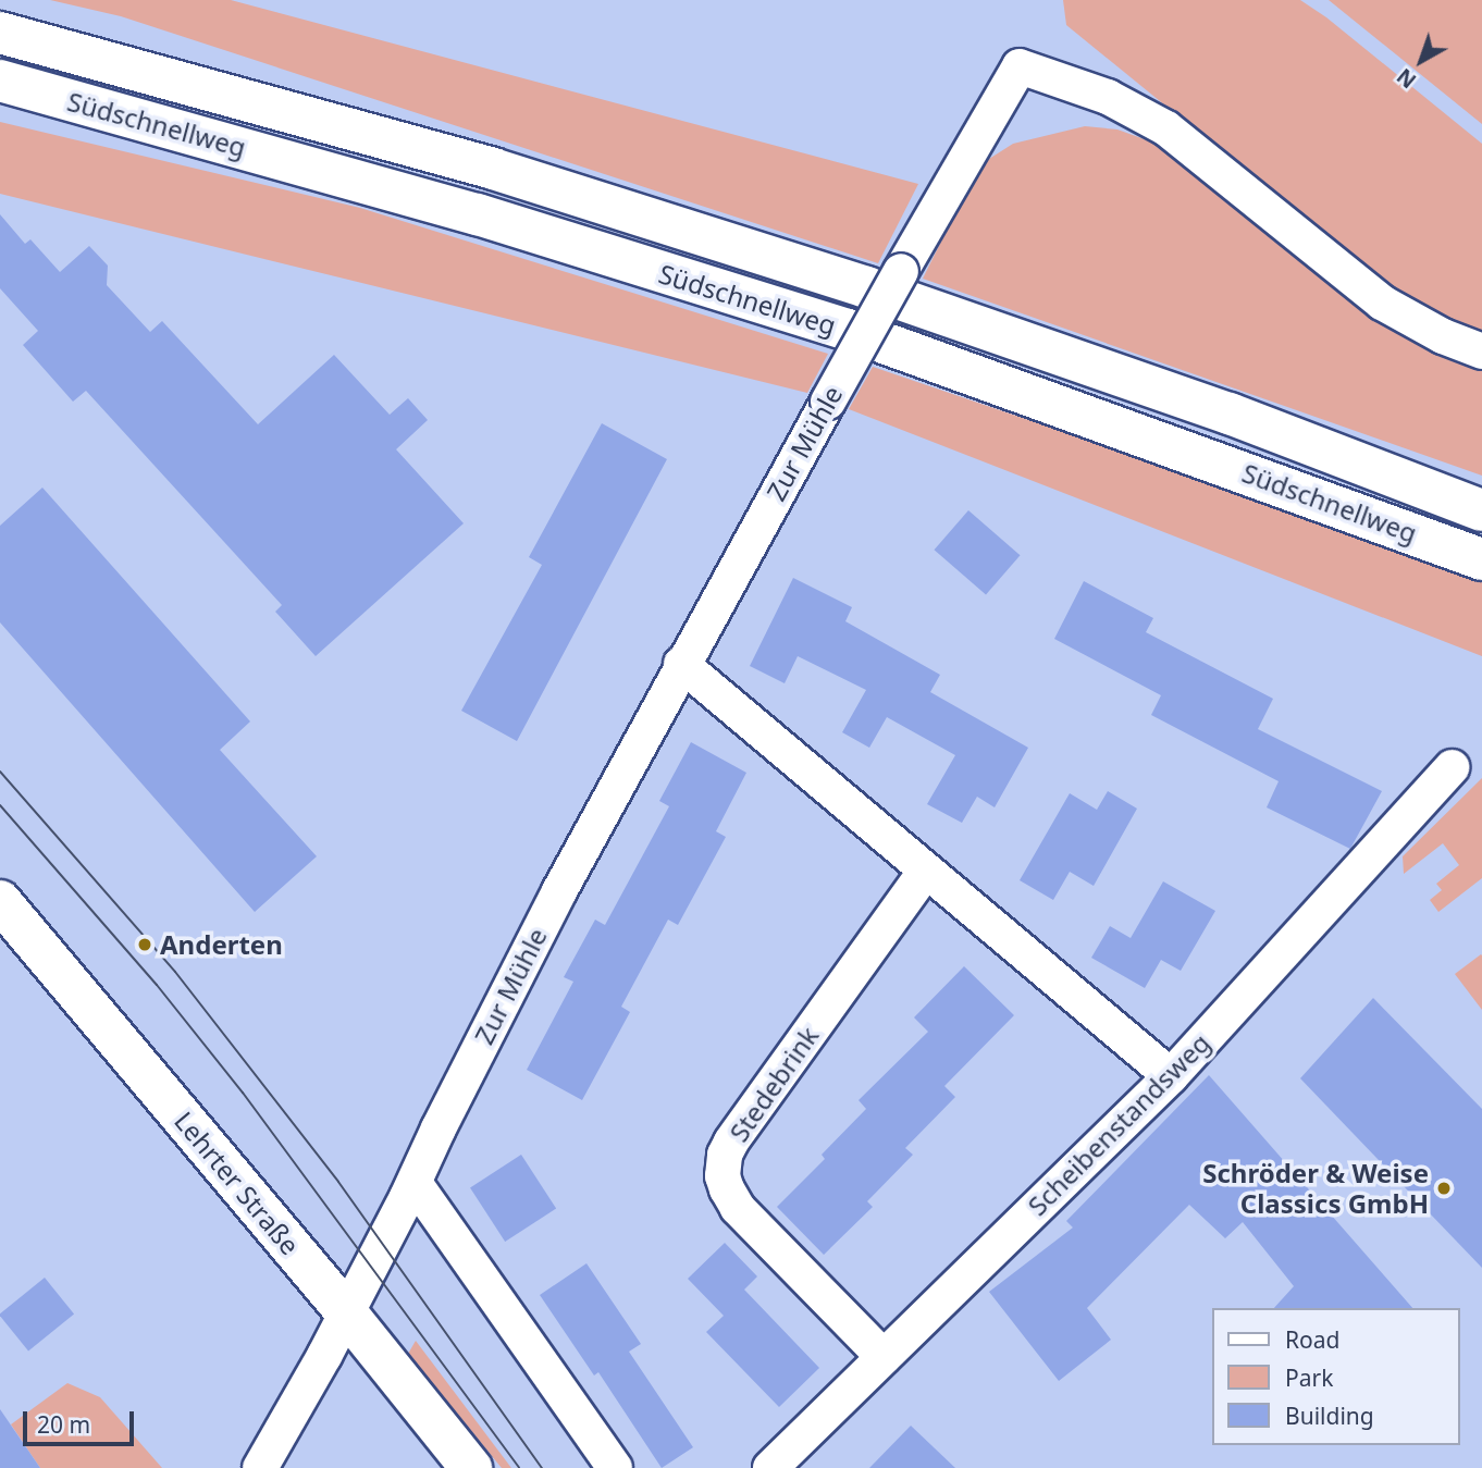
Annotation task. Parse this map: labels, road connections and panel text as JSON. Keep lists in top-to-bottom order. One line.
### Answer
{"streets":{"main road":["Südschnellweg","Lehrter Straße"],"street":["Zur Mühle","Stedebrink","Scheibenstandsweg"]},"crossings":[["Zur Mühle","Lehrter Straße"],["Stedebrink","Scheibenstandsweg"]],"places":["Anderten","Schröder & Weise Classics GmbH"],"legend":["Road","Park","Building"],"scale_bar":"20 m","north":"bottom left"}
